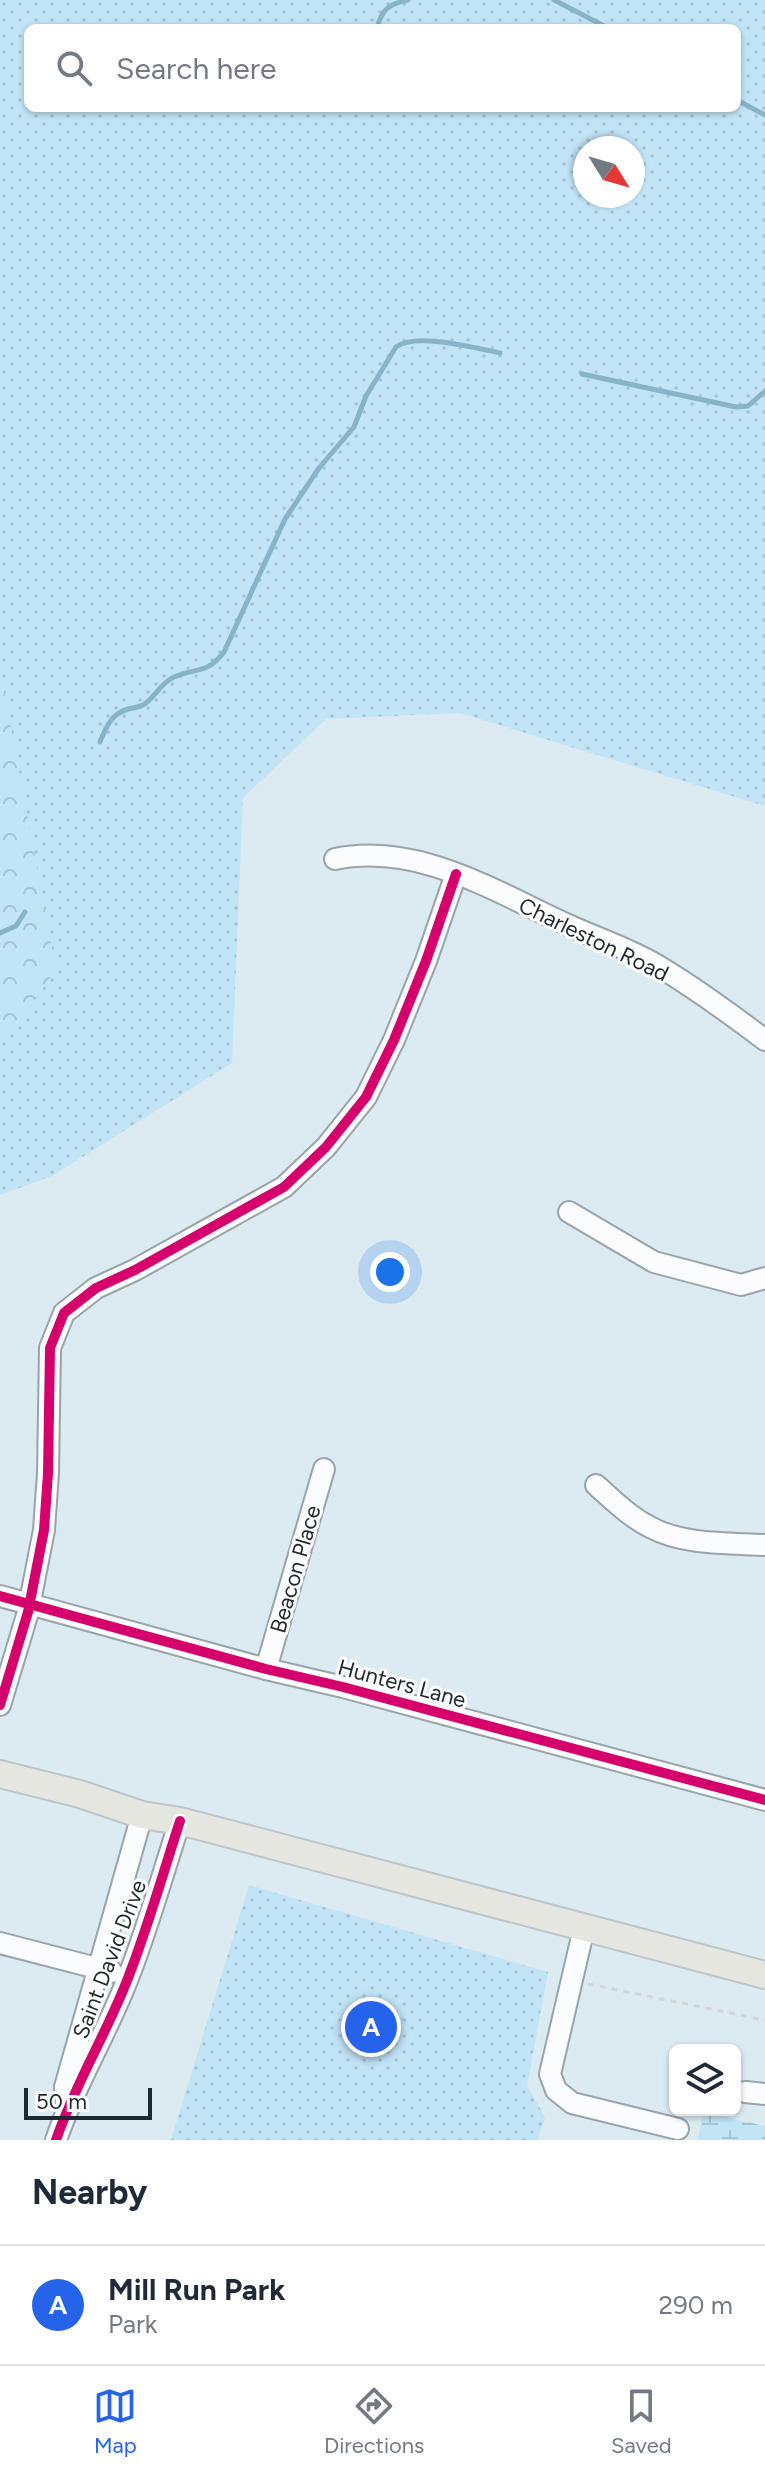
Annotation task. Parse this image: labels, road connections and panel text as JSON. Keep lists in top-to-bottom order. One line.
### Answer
{"streets":{"street":["Charleston Road","Beacon Place","Hunters Lane","Saint David Drive"]},"crossings":[["Beacon Place","Hunters Lane"]],"scale_bar":"50 m","north":"bottom right","page":{"search":"Search here","pins":"A","scale":"50 m","heading":"Nearby","list":[{"mark":"A","name":"Mill Run Park","note":"Park","value":"290 m"}],"nav":["Map","Directions","Saved"]}}
